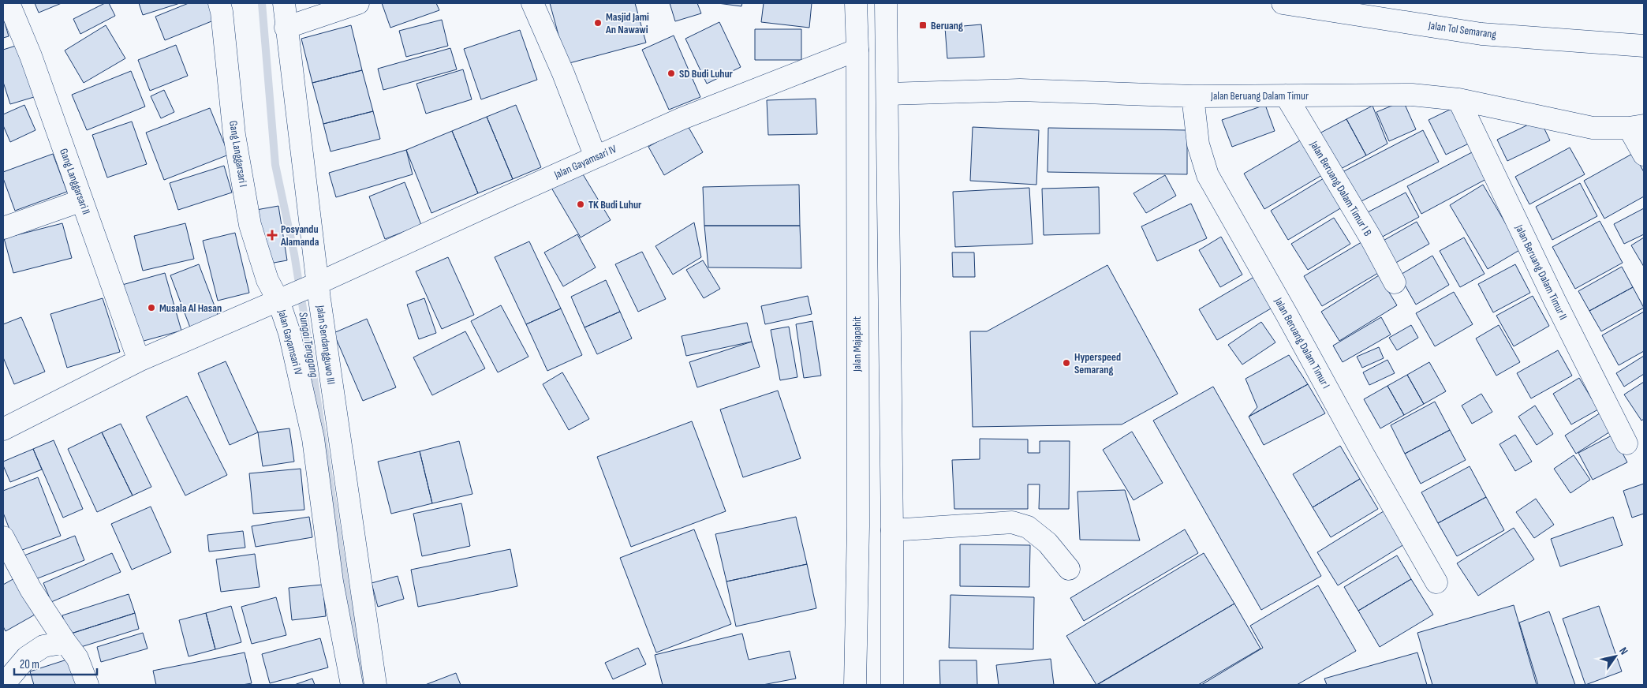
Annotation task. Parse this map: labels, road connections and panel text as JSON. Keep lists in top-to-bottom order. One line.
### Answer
{"streets":{"main road":["Jalan Tol Semarang","Jalan Beruang Dalam Timur","Gang Langgarsari I","Jalan Gayamsari IV","Gang Langgarsari II","Jalan Beruang Dalam Timur I B","Jalan Beruang Dalam Timur II","Jalan Beruang Dalam Timur I","Jalan Majapahit","Jalan Sendangguwo III"]},"crossings":[["Jalan Beruang Dalam Timur","Jalan Beruang Dalam Timur I B"],["Jalan Beruang Dalam Timur","Jalan Beruang Dalam Timur II"],["Jalan Beruang Dalam Timur","Jalan Beruang Dalam Timur I"],["Gang Langgarsari I","Jalan Gayamsari IV"],["Jalan Gayamsari IV","Gang Langgarsari II"],["Jalan Gayamsari IV","Jalan Majapahit"],["Jalan Gayamsari IV","Jalan Sendangguwo III"]],"water":["Sungai Tenggang"],"places":{"other":["Masjid Jami An Nawawi","SD Budi Luhur","TK Budi Luhur","Musala Al Hasan","Hyperspeed Semarang"],"transit":["Beruang"],"health":["Posyandu Alamanda"]},"scale_bar":"20 m","north":"top right"}
